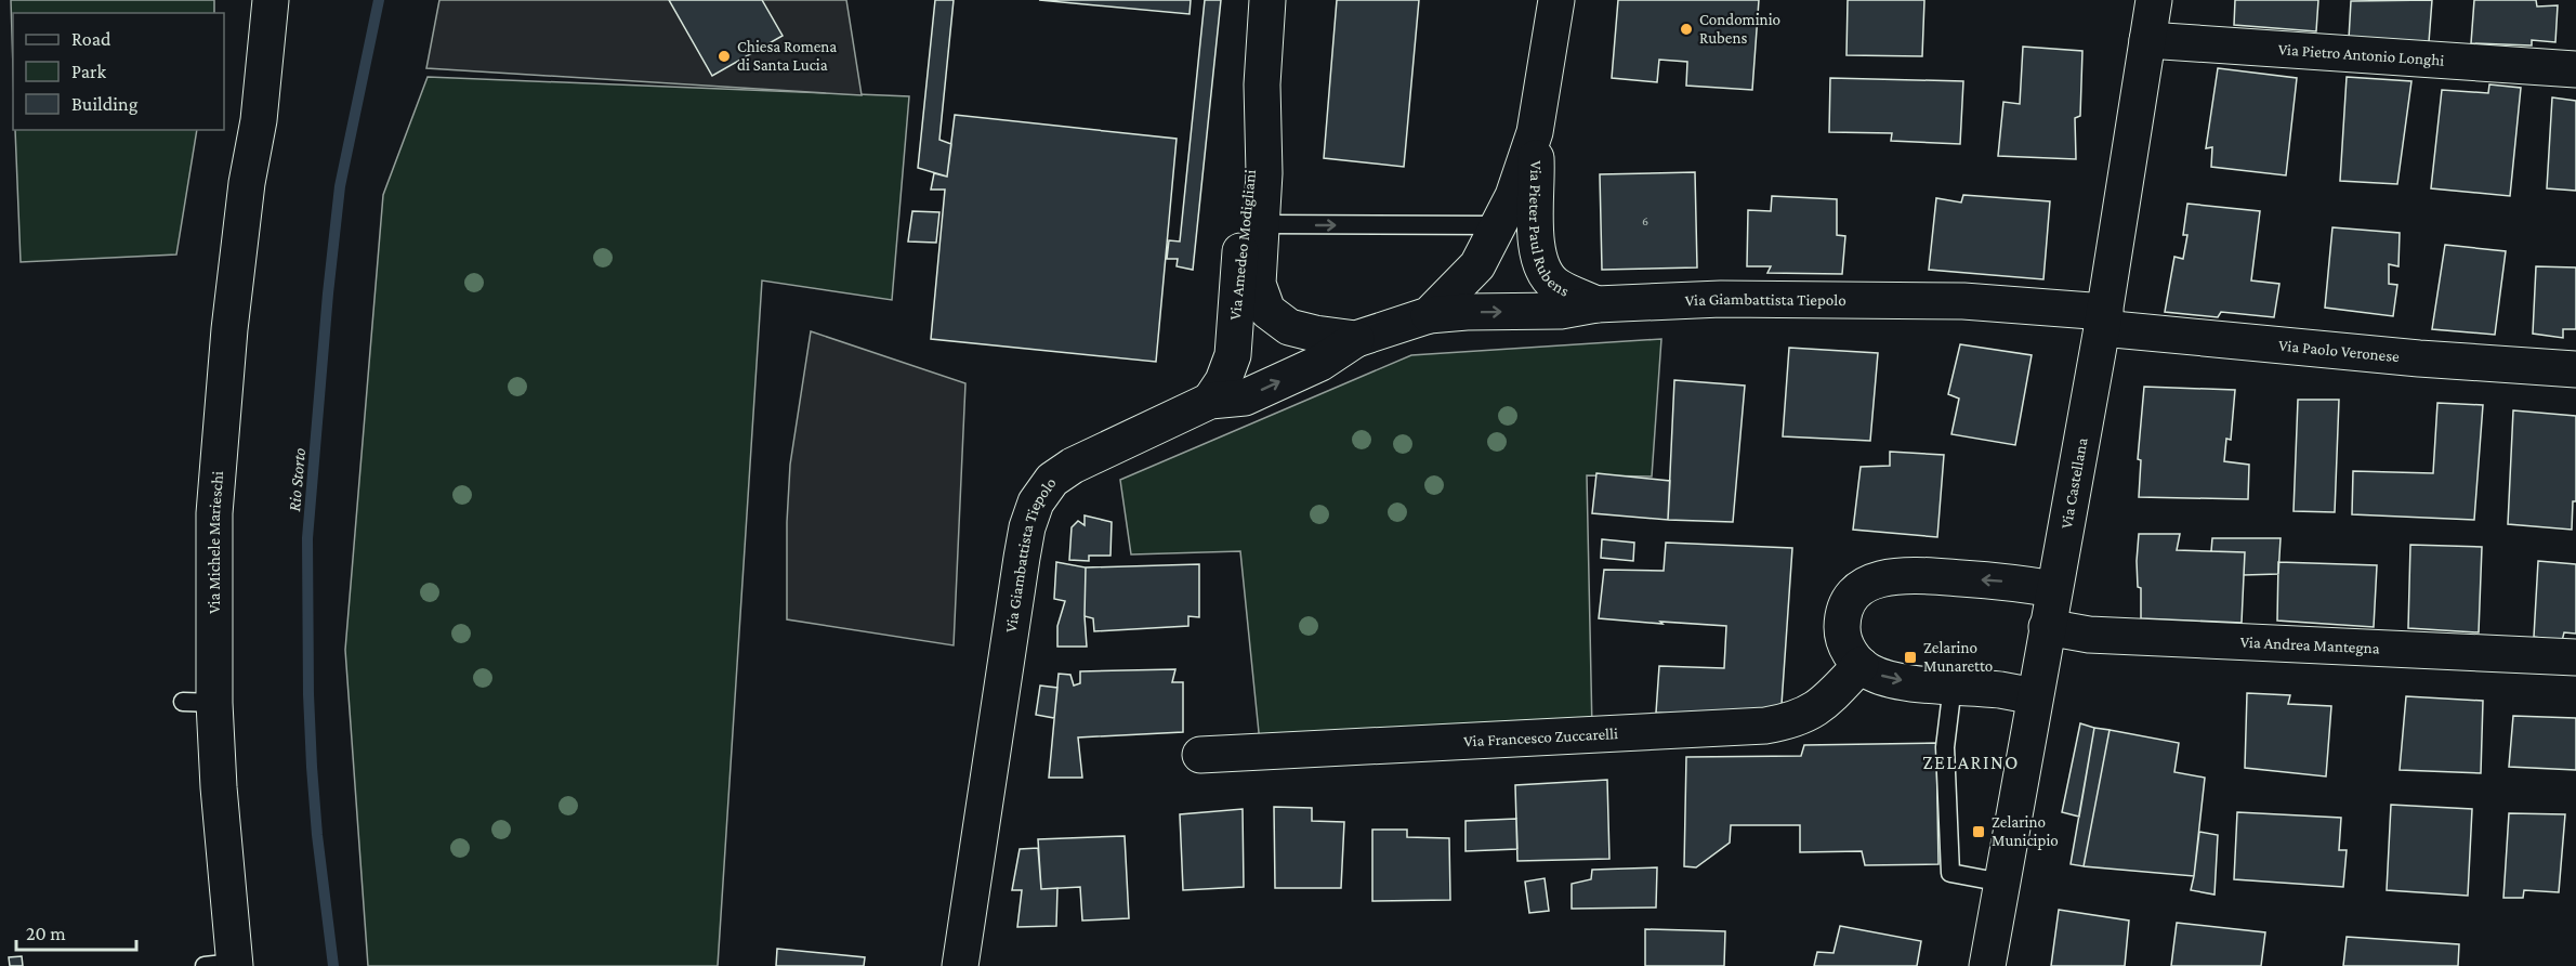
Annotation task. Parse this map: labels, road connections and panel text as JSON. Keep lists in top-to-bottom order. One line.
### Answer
{"streets":{"street":["Via Pietro Antonio Longhi","Via Pieter Paul Rubens","Via Amedeo Modigliani","Via Giambattista Tiepolo","Via Paolo Veronese","Via Castellana","Via Michele Marieschi","Via Andrea Mantegna","Via Francesco Zuccarelli"]},"crossings":[["Via Pietro Antonio Longhi","Via Castellana"],["Via Pieter Paul Rubens","Via Giambattista Tiepolo"],["Via Amedeo Modigliani","Via Giambattista Tiepolo"],["Via Giambattista Tiepolo","Via Paolo Veronese"],["Via Giambattista Tiepolo","Via Castellana"],["Via Paolo Veronese","Via Castellana"],["Via Castellana","Via Andrea Mantegna"]],"districts":["ZELARINO"],"water":["Rio Storto"],"places":{"other":["Condominio Rubens","Chiesa Romena di Santa Lucia"],"transit":["Zelarino Munaretto","Zelarino Municipio"]},"house_numbers":["6"],"legend":["Road","Park","Building"],"scale_bar":"20 m"}
